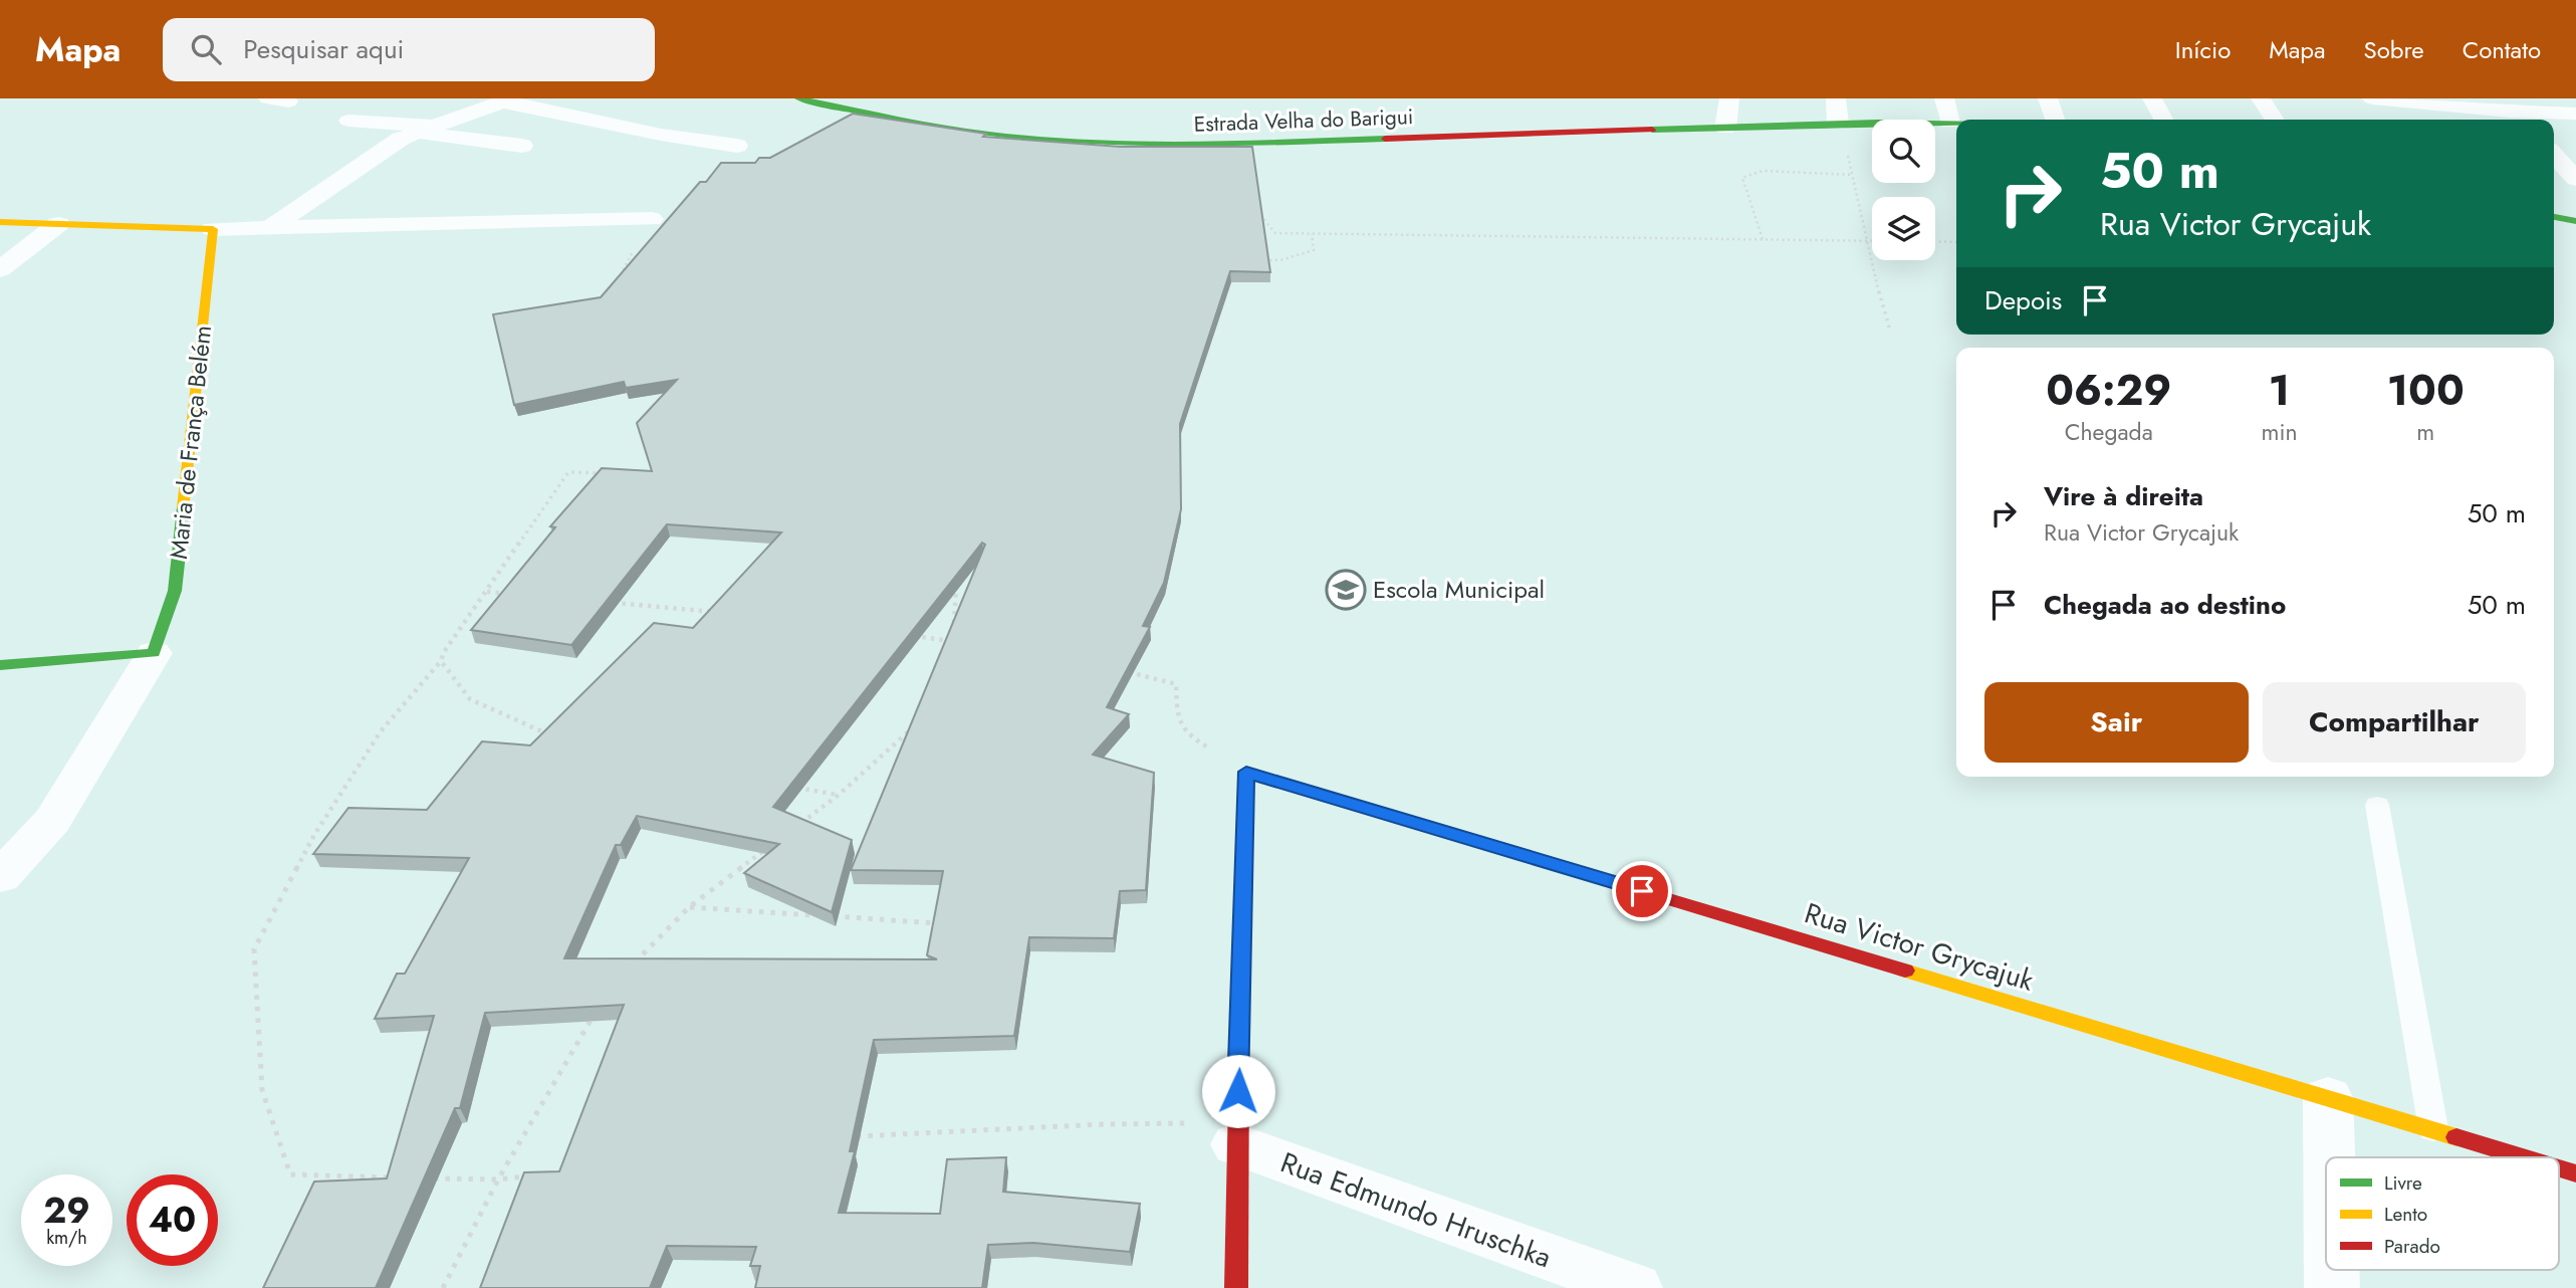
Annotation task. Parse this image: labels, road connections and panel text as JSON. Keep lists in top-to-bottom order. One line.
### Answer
{"streets":{"street":["Estrada Velha do Barigui","Maria de França Belém","Rua Victor Grycajuk","Rua Edmundo Hruschka"]},"places":{"school or university":["Escola Municipal"]},"legend":["Livre","Lento","Parado"],"page":{"header":"Mapa","search":"Pesquisar aqui","nav":["Início","Mapa","Sobre","Contato"],"turn":["50 m","Rua Victor Grycajuk"],"then":"Depois","eta":["06:29","Chegada","1","min","100","m"],"list":[{"name":"Vire à direita","note":"Rua Victor Grycajuk","value":"50 m"},{"name":"Chegada ao destino","value":"50 m"}],"buttons":["Sair","Compartilhar"],"speed":"29 km/h","limit":"40"}}
